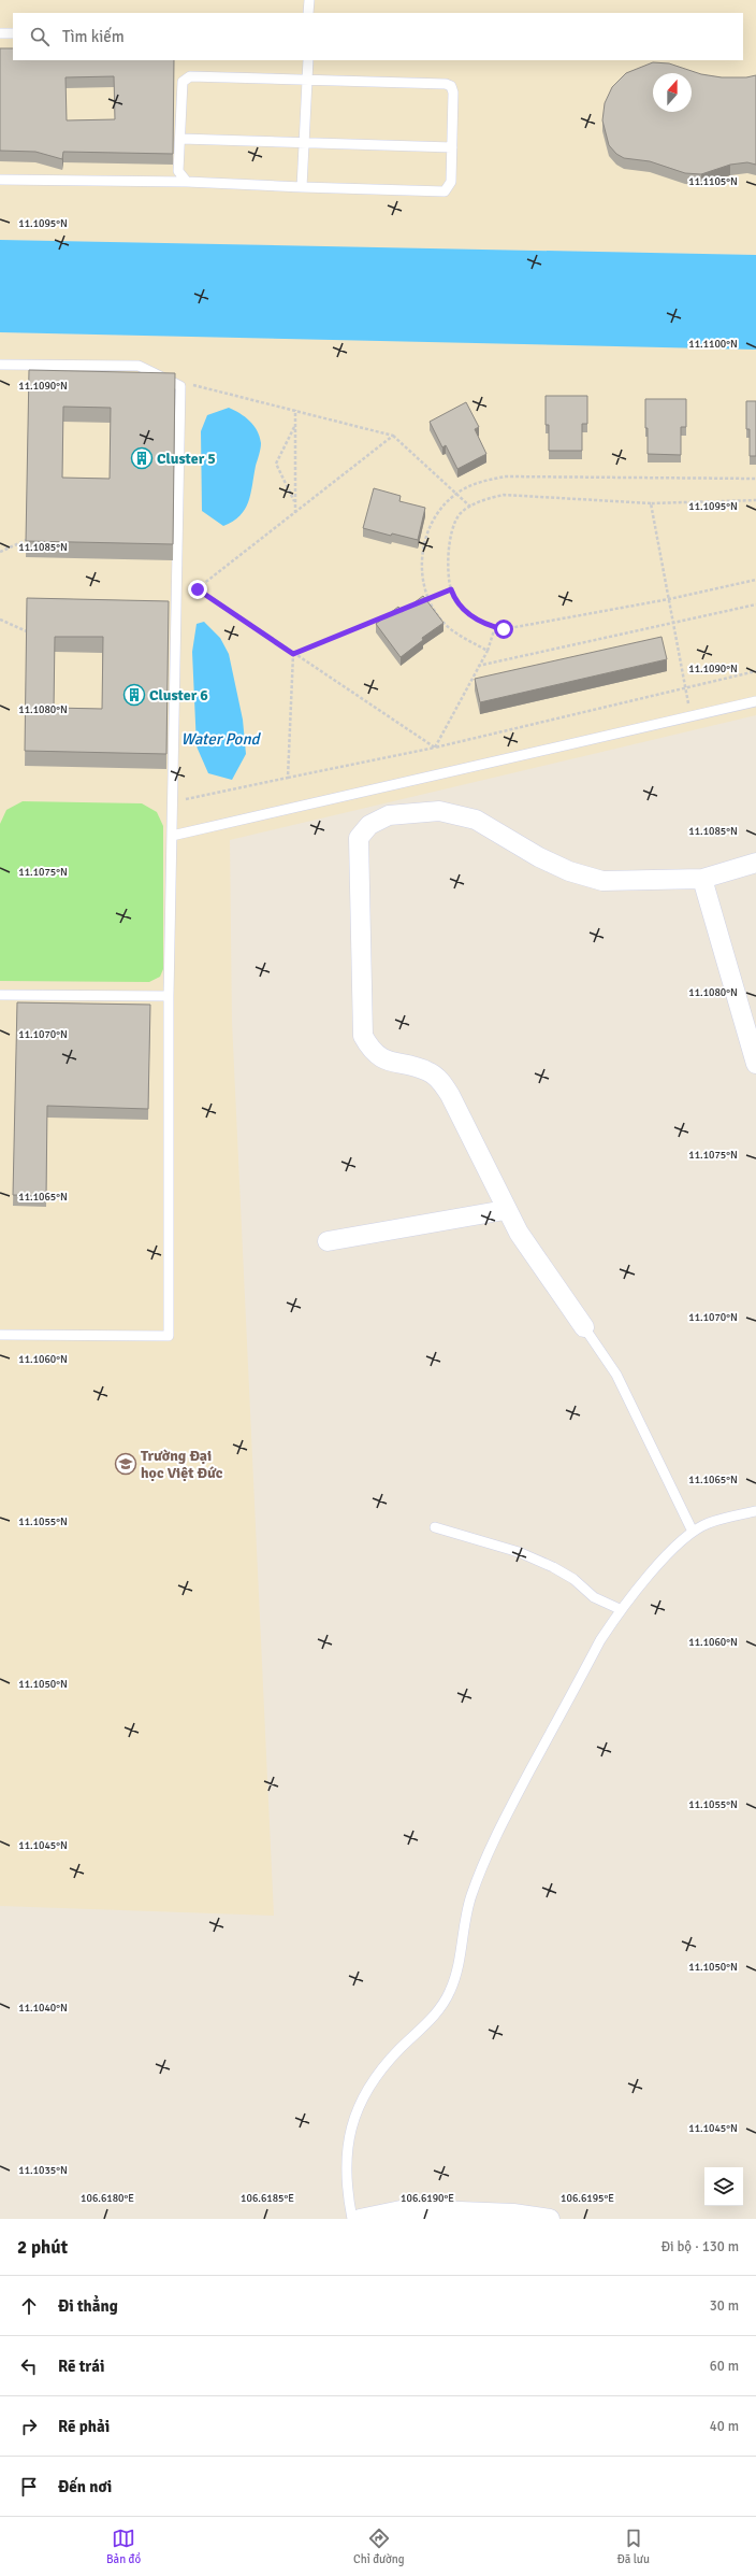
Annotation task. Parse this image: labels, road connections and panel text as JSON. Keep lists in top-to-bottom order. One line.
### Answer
{"water":["Water Pond"],"places":{"building":["Cluster 5","Cluster 6"],"school or university":["Trường Đại học Việt Đức"]},"north":"top","page":{"search":"Tìm kiếm","heading":["2 phút","Đi bộ · 130 m"],"list":[["Đi thẳng","30 m"],["Rẽ trái","60 m"],["Rẽ phải","40 m"],"Đến nơi"],"nav":["Bản đồ","Chỉ đường","Đã lưu"]},"coordinates":["11.1105°N","11.1095°N","11.1100°N","11.1090°N","11.1085°N","11.1080°N","11.1075°N","11.1070°N","11.1065°N","11.1060°N","11.1055°N","11.1050°N","11.1045°N","11.1040°N","11.1035°N","106.6180°E","106.6185°E","106.6190°E","106.6195°E"]}
